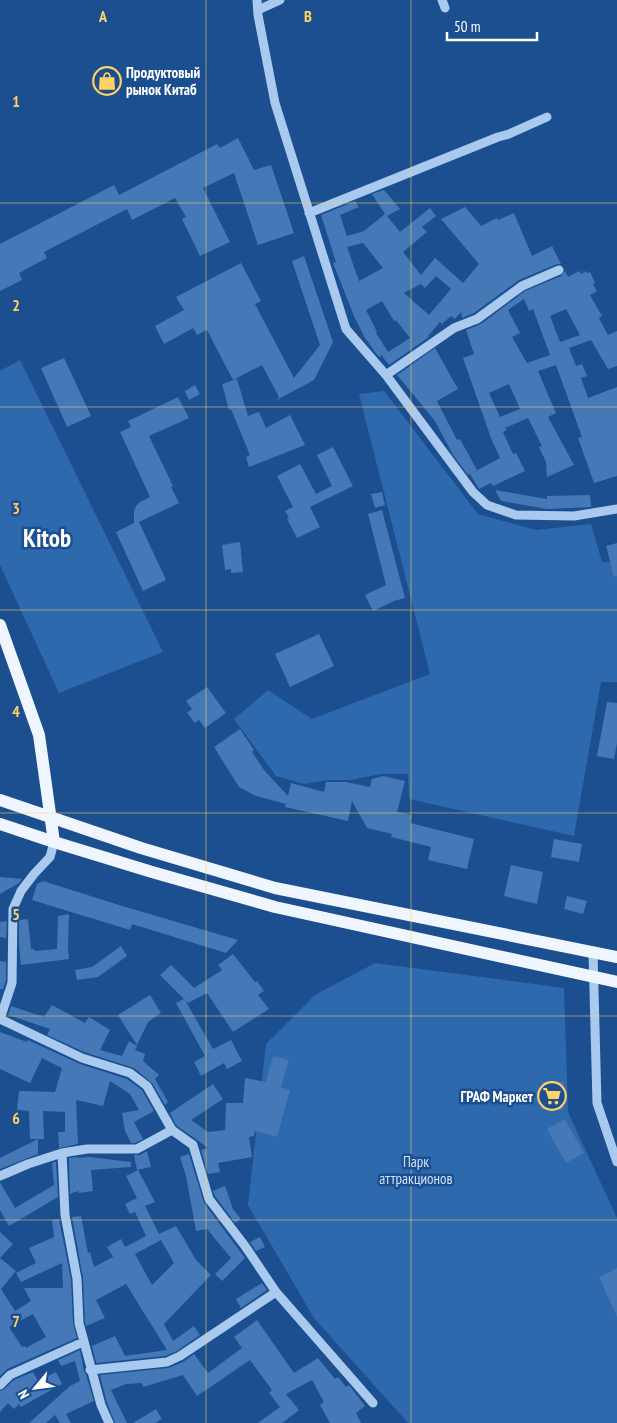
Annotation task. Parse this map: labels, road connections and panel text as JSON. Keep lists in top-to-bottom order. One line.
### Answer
{"districts":["Kitob"],"parks":["Парк аттракционов"],"places":{"shop":["Продуктовый рынок Китаб"],"supermarket":["ГРАФ Маркет"]},"scale_bar":"50 m","north":"bottom left","grid":{"columns":["A","B"],"rows":["1","2","3","4","5","6","7"]}}
